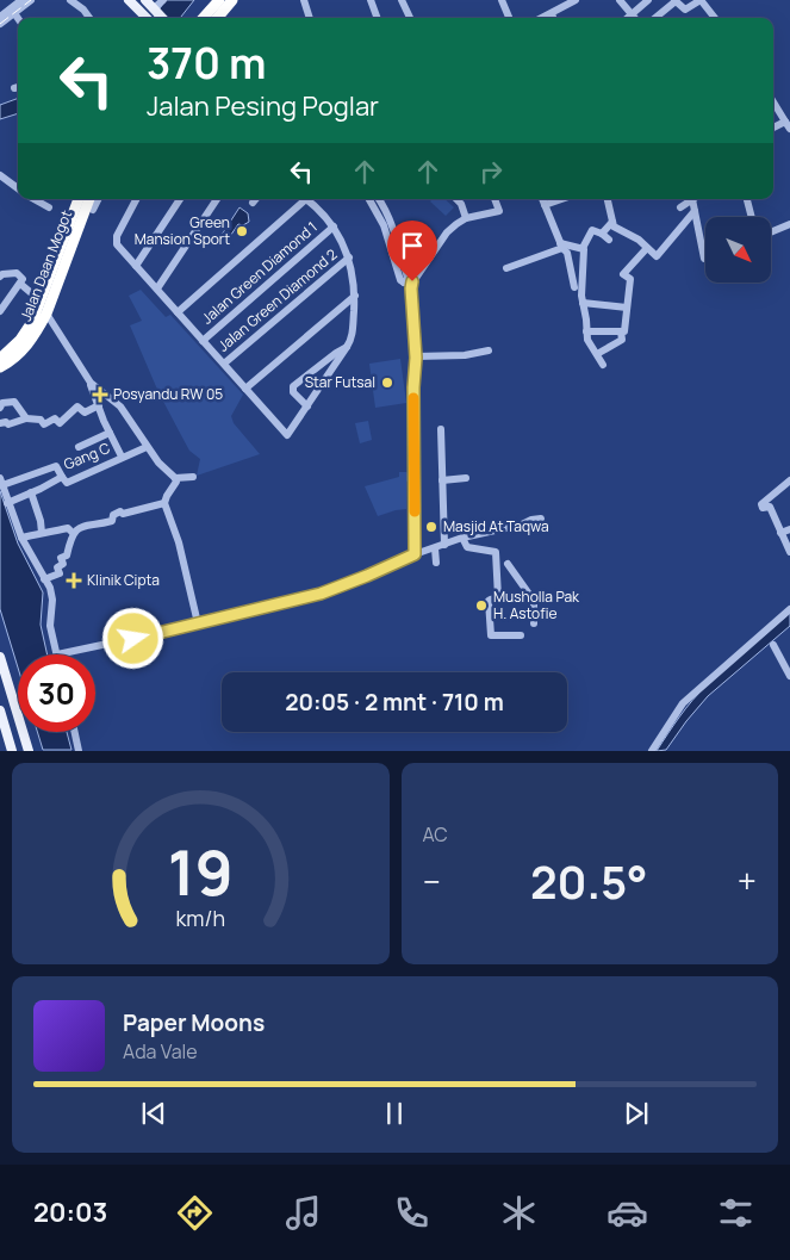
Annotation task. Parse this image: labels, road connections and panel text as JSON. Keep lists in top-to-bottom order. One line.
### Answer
{"streets":{"highway":["Jalan Daan Mogot"],"street":["Jalan Green Diamond 1","Jalan Green Diamond 2","Gang C"]},"places":{"other":["Green Mansion Sport","Star Futsal","Masjid At Taqwa","Musholla Pak H. Astofie"],"health":["Posyandu RW 05","Klinik Cipta"]},"north":"bottom right","page":{"turn":["370 m","Jalan Pesing Poglar"],"limit":"30","trip":"20:05 · 2 mnt · 710 m","tile":"AC","heat":["−","20.5°","+"],"song":["Paper Moons","Ada Vale"],"tabs":"20:03","gauge":["19","km/h"]}}
